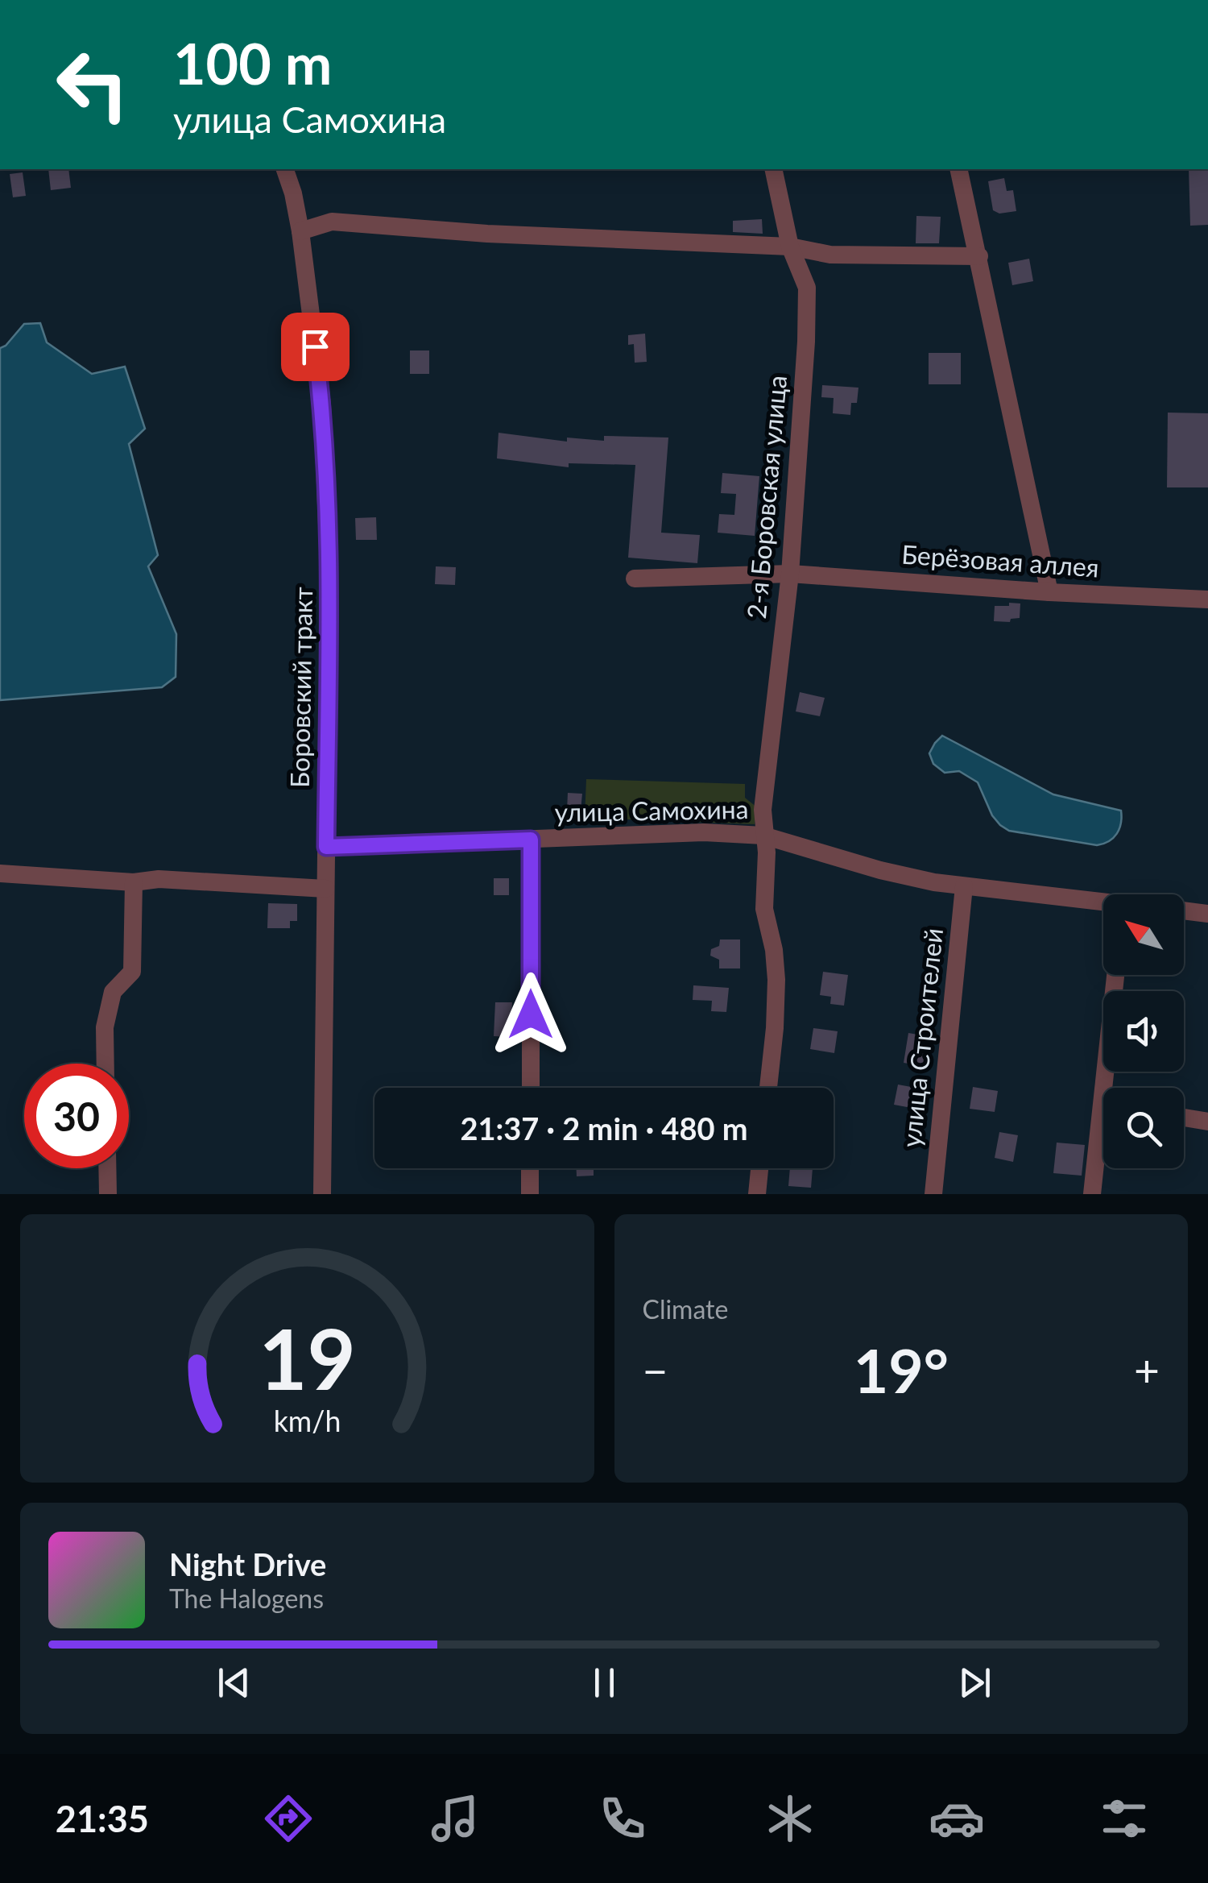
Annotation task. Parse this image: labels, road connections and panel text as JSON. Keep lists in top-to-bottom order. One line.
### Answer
{"streets":{"street":["2-я Боровская улица","Берёзовая аллея","Боровский тракт","улица Самохина","улица Строителей"]},"crossings":[["2-я Боровская улица","Берёзовая аллея"],["2-я Боровская улица","улица Самохина"],["Боровский тракт","улица Самохина"],["улица Самохина","улица Строителей"]],"north":"top left","page":{"turn":["100 m","улица Самохина"],"limit":"30","trip":"21:37 · 2 min · 480 m","tile":"Climate","heat":["−","19°","+"],"song":["Night Drive","The Halogens"],"tabs":"21:35","gauge":["19","km/h"]}}
